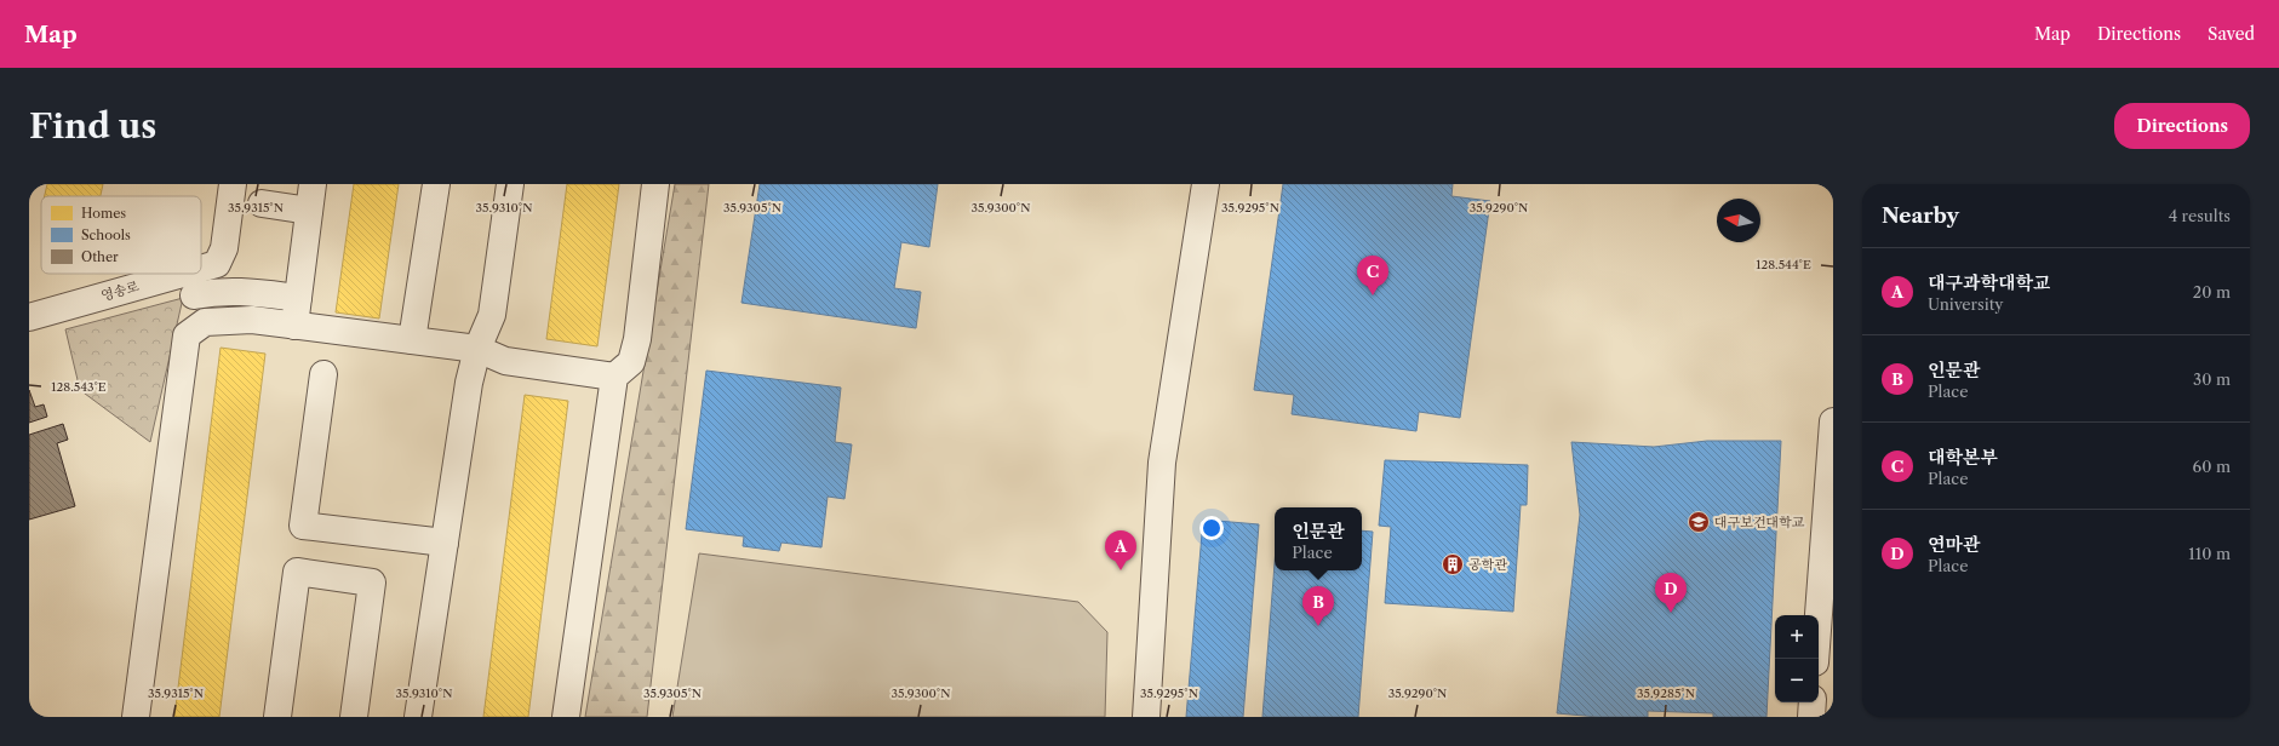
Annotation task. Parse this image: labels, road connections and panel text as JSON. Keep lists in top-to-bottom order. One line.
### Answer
{"streets":{"street":["영송로"]},"places":{"school or university":["대구보건대학교"],"building":["공학관"]},"legend":["Homes","Schools","Other"],"north":"left","page":{"header":"Map","nav":["Map","Directions","Saved"],"buttons":"Directions","title":"Find us","heading":["Nearby","4 results"],"list":[{"mark":"A","name":"대구과학대학교","note":"University","value":"20 m"},{"mark":"B","name":"인문관","note":"Place","value":"30 m"},{"mark":"C","name":"대학본부","note":"Place","value":"60 m"},{"mark":"D","name":"연마관","note":"Place","value":"110 m"}],"pins":["C","A","D","B"],"popup":["인문관","Place"],"map_buttons":["+","−"]},"coordinates":["35.9315°N","35.9310°N","35.9305°N","35.9300°N","35.9295°N","35.9290°N","128.544°E","128.543°E","35.9285°N"]}
